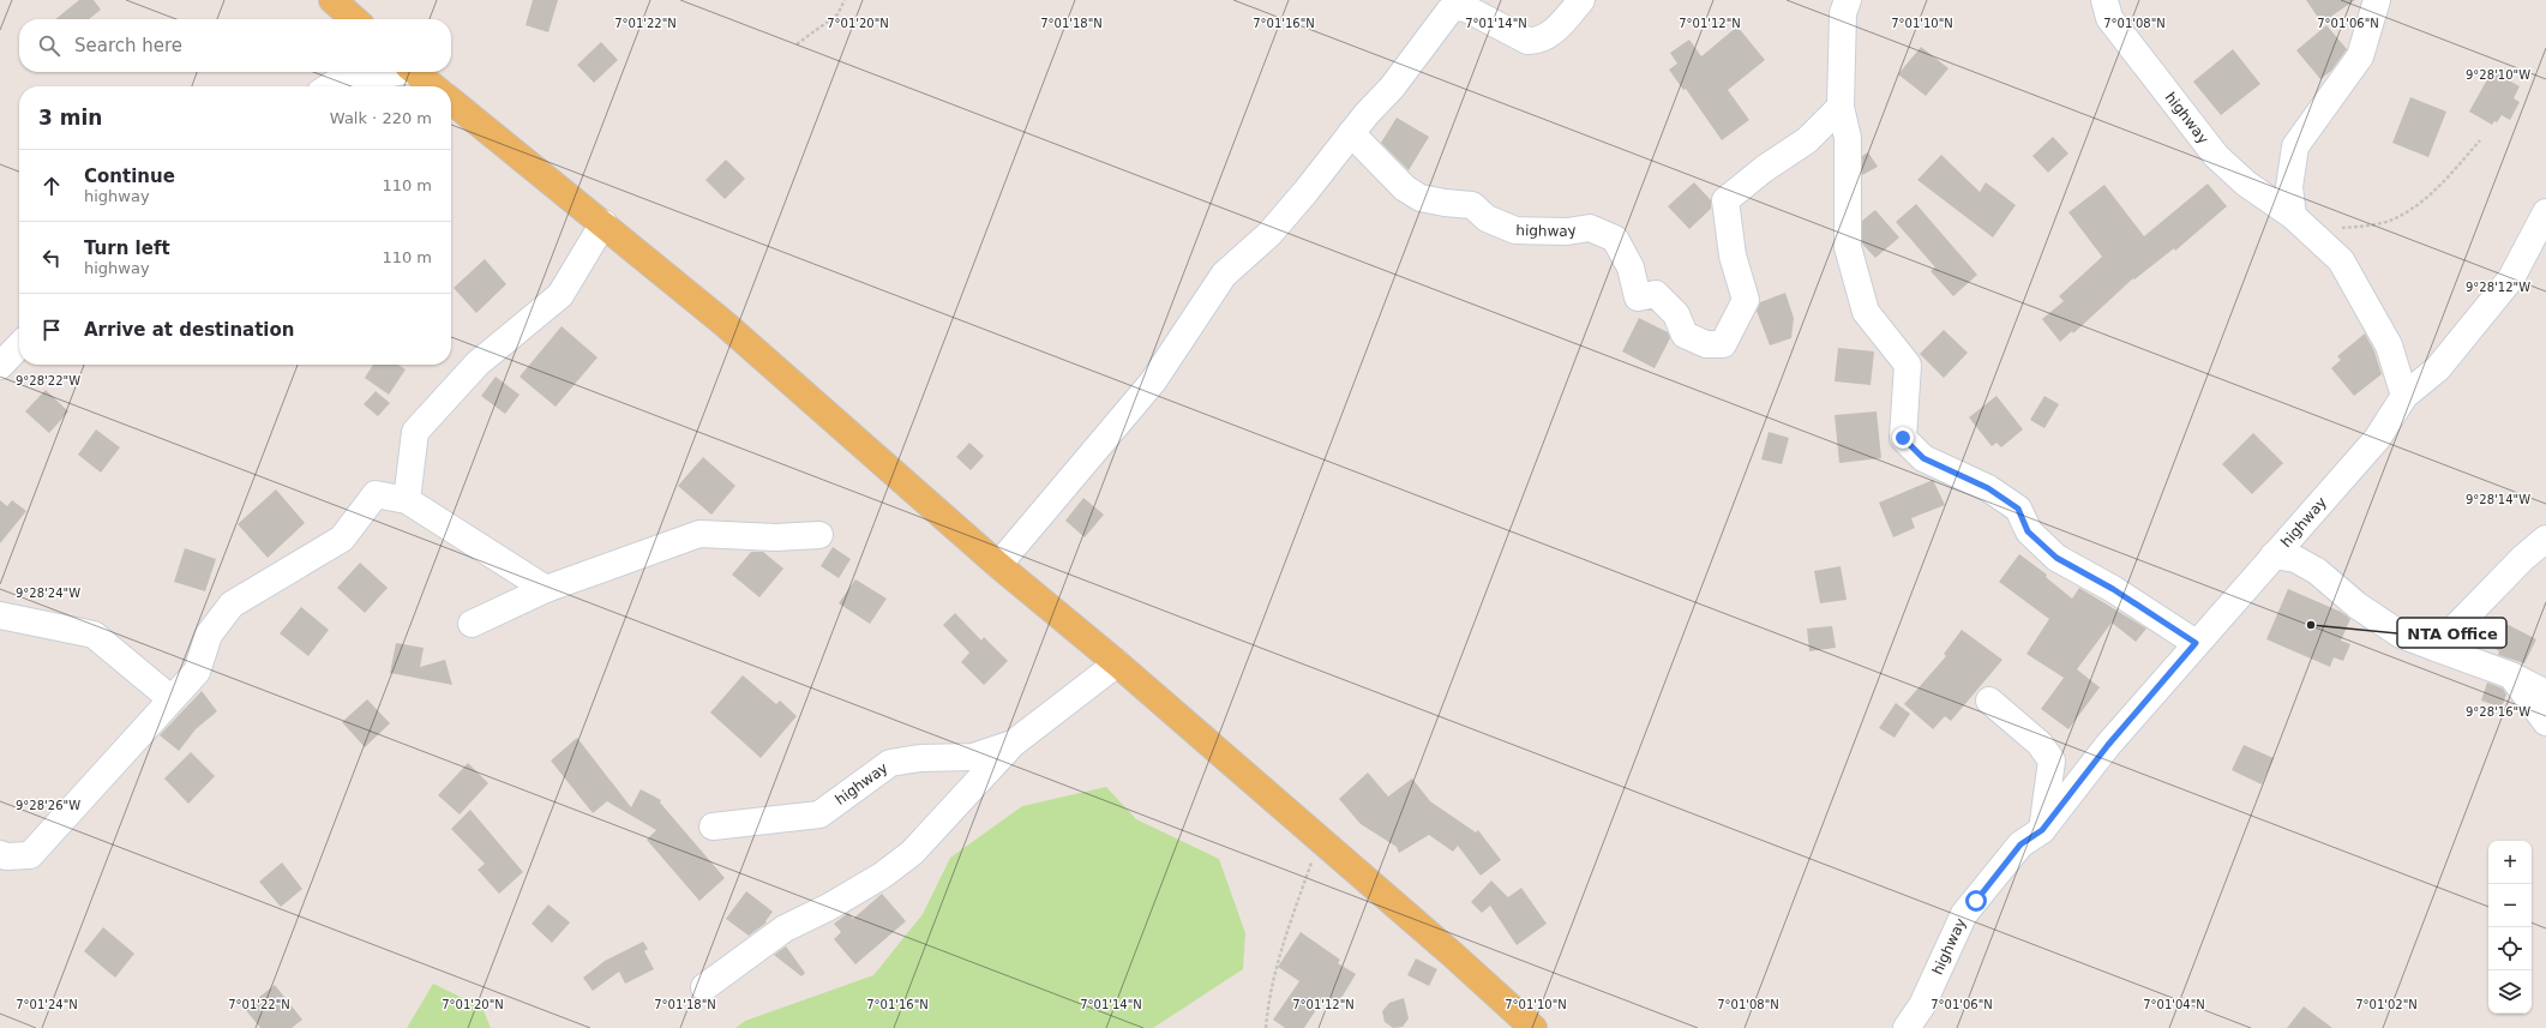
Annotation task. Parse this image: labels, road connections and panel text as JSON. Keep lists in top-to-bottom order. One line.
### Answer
{"streets":{"street":["highway"]},"places":["NTA Office"],"page":{"search":"Search here","heading":["3 min","Walk · 220 m"],"list":[["Continue","highway","110 m"],["Turn left","highway","110 m"],"Arrive at destination"],"map_buttons":["+","−"]},"coordinates":["7°01'22\"N","7°01'20\"N","7°01'18\"N","7°01'16\"N","7°01'14\"N","7°01'12\"N","7°01'10\"N","7°01'08\"N","7°01'06\"N","9°28'10\"W","9°28'12\"W","9°28'22\"W","9°28'14\"W","9°28'24\"W","9°28'16\"W","9°28'26\"W","7°01'24\"N","7°01'04\"N","7°01'02\"N"]}
